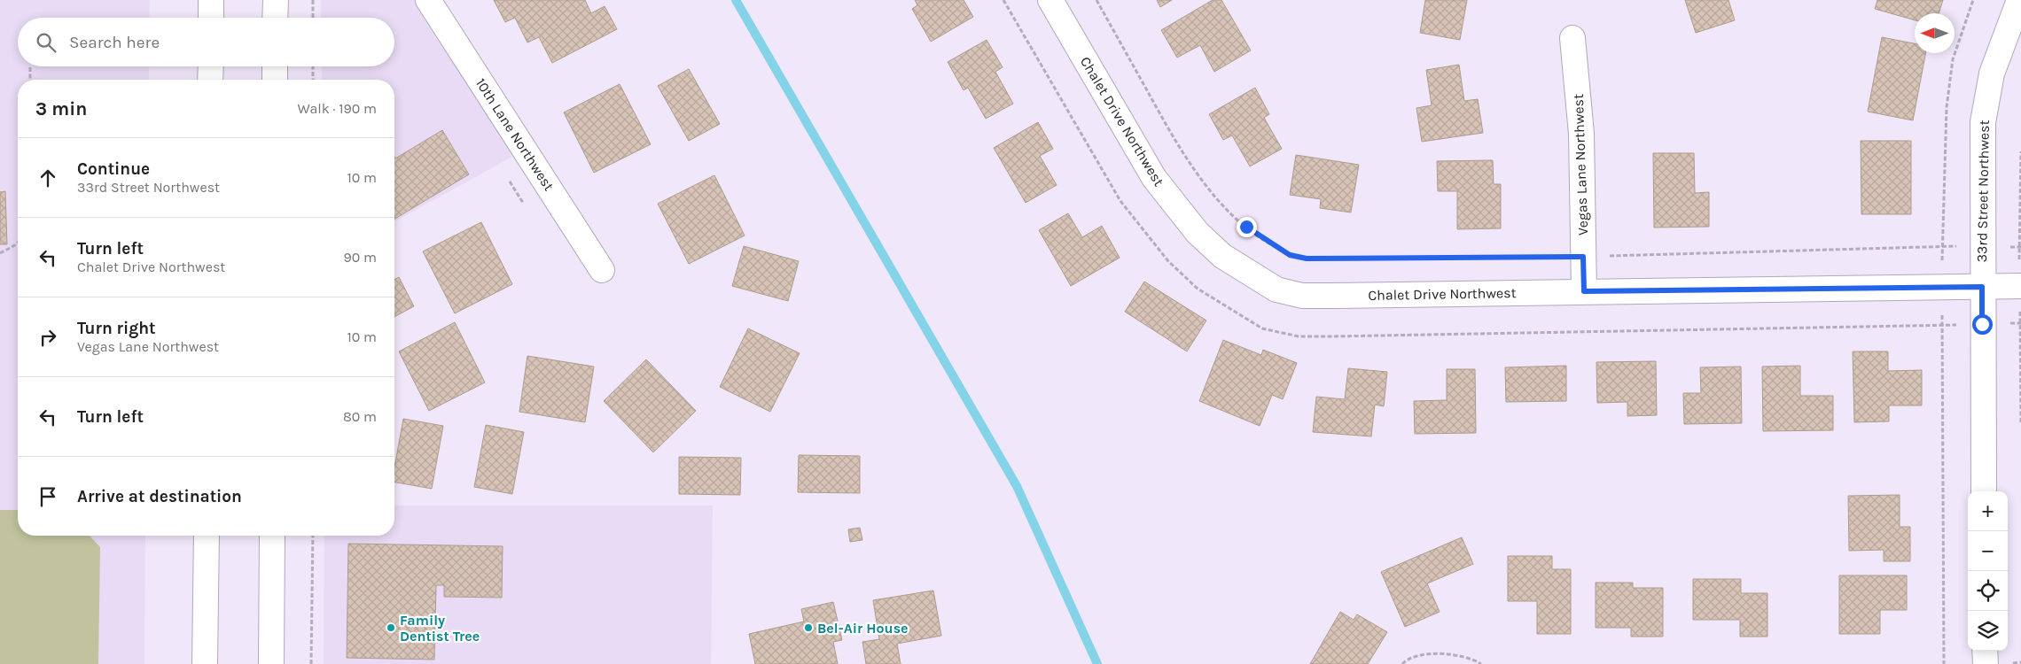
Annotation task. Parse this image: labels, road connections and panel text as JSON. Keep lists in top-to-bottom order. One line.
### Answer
{"streets":{"street":["Chalet Drive Northwest","10th Lane Northwest","Vegas Lane Northwest","33rd Street Northwest"]},"crossings":[["Chalet Drive Northwest","Vegas Lane Northwest"],["Chalet Drive Northwest","33rd Street Northwest"]],"places":["Family Dentist Tree","Bel-Air House"],"north":"left","page":{"search":"Search here","heading":["3 min","Walk · 190 m"],"list":[["Continue","33rd Street Northwest","10 m"],["Turn left","Chalet Drive Northwest","90 m"],["Turn right","Vegas Lane Northwest","10 m"],["Turn left","80 m"],"Arrive at destination"],"map_buttons":["+","−"]}}
